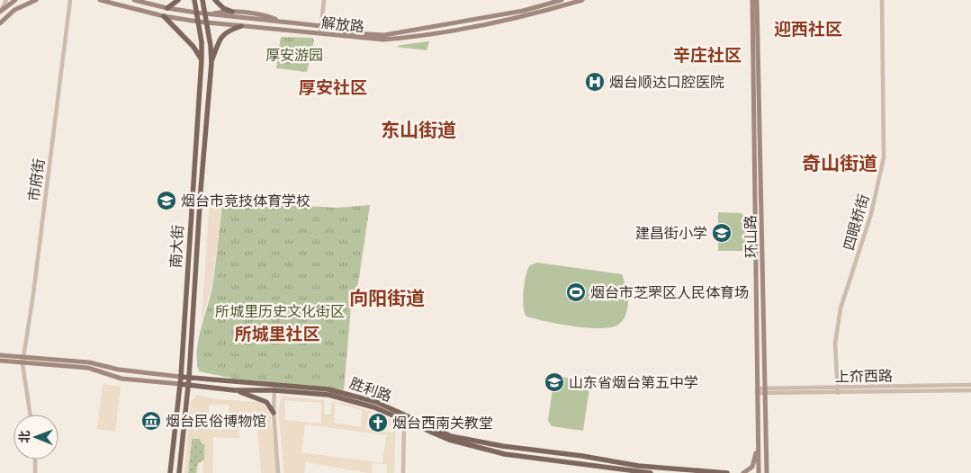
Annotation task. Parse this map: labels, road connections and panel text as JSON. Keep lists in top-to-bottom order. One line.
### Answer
{"streets":{"main road":["解放路","环山路","南大街","胜利路"],"street":["市府街","四眼桥街","上夼西路"]},"crossings":[["解放路","南大街"],["市府街","胜利路"],["四眼桥街","上夼西路"],["环山路","上夼西路"],["南大街","胜利路"]],"districts":["迎西社区","辛庄社区","厚安社区","东山街道","奇山街道","向阳街道","所城里社区"],"parks":["厚安游园","所城里历史文化街区"],"places":{"hospital":["烟台顺达口腔医院"],"school or university":["烟台市竞技体育学校","建昌街小学","山东省烟台第五中学"],"sports":["烟台市芝罘区人民体育场"],"museum":["烟台民俗博物馆"],"church":["烟台西南关教堂"]},"north":"left"}
